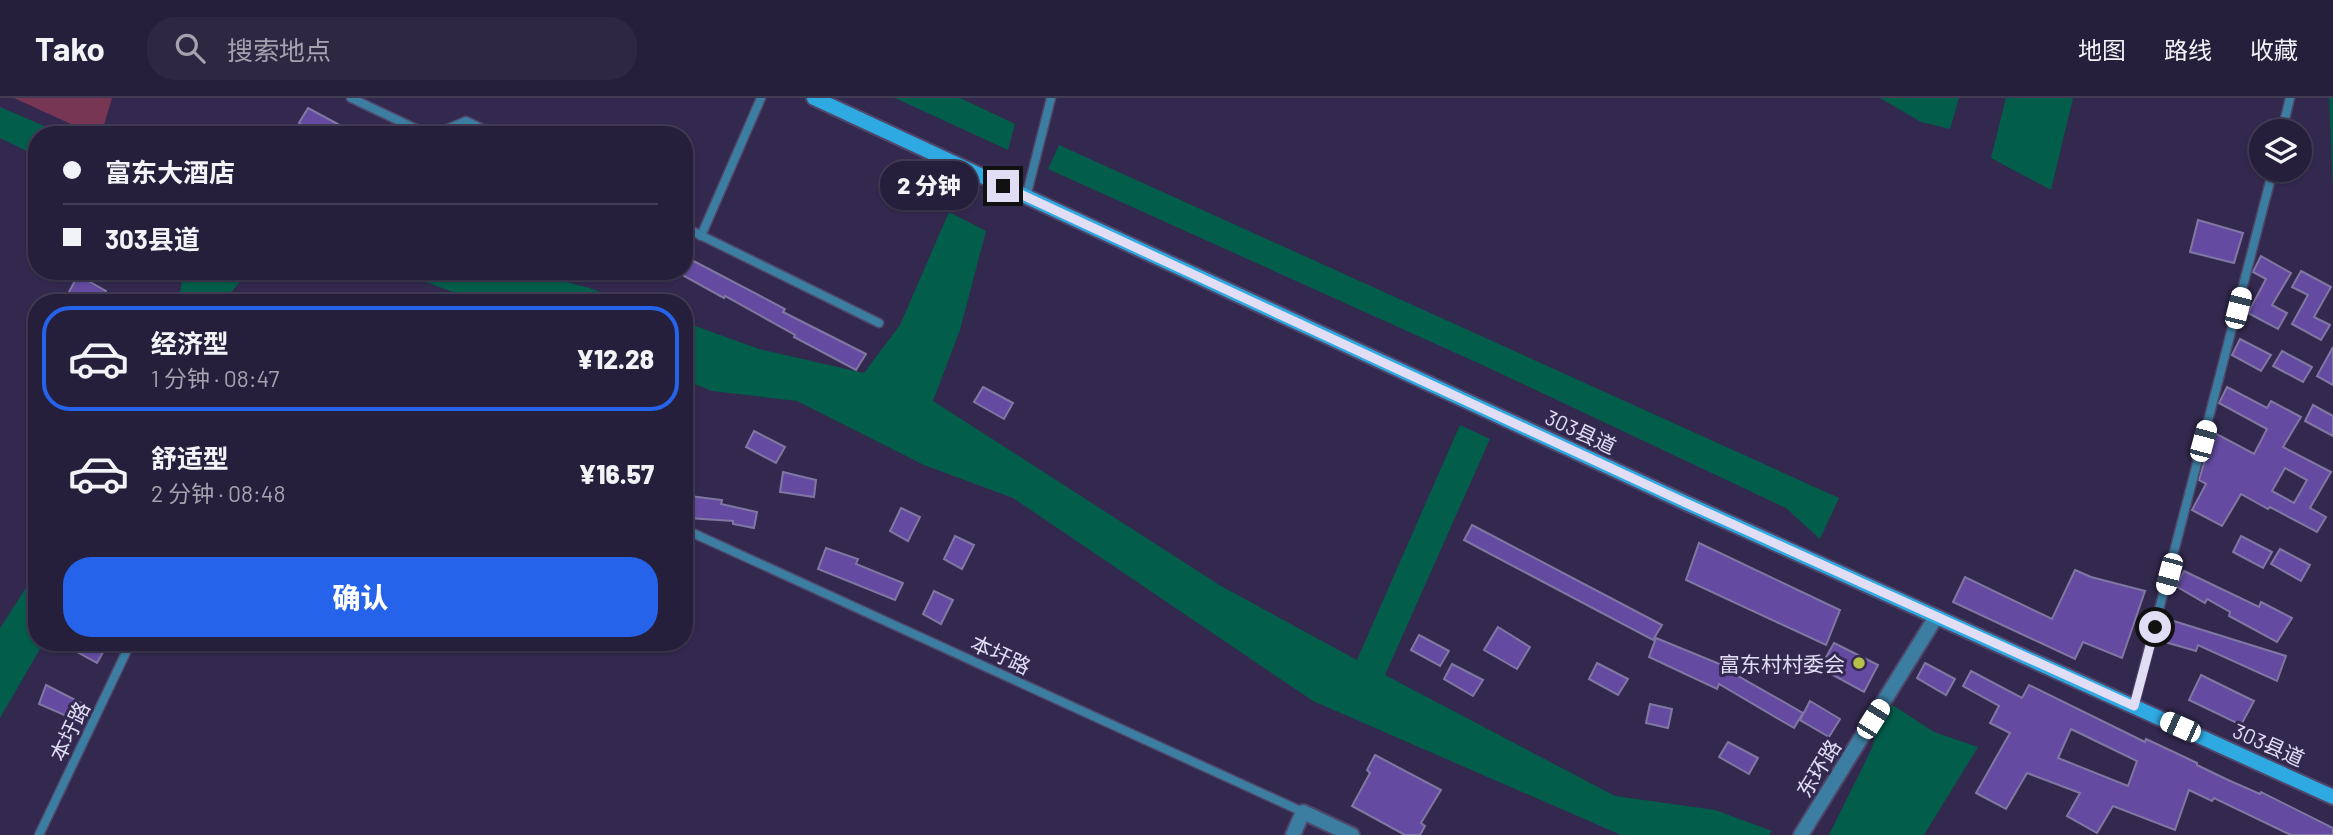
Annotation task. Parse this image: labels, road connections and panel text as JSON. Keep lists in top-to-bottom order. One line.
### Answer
{"streets":{"main road":["303县道"],"street":["东环路"],"lane":["本圩路"]},"crossings":[["303县道","东环路"]],"places":["富东村村委会"],"page":{"header":"Tako","search":"搜索地点","nav":["地图","路线","收藏"],"banner":["富东大酒店","303县道"],"bubble":"2 分钟","list":[{"name":"经济型","note":"1 分钟 · 08:47","value":"¥12.28"},{"name":"舒适型","note":"2 分钟 · 08:48","value":"¥16.57"}],"buttons":"确认"}}
